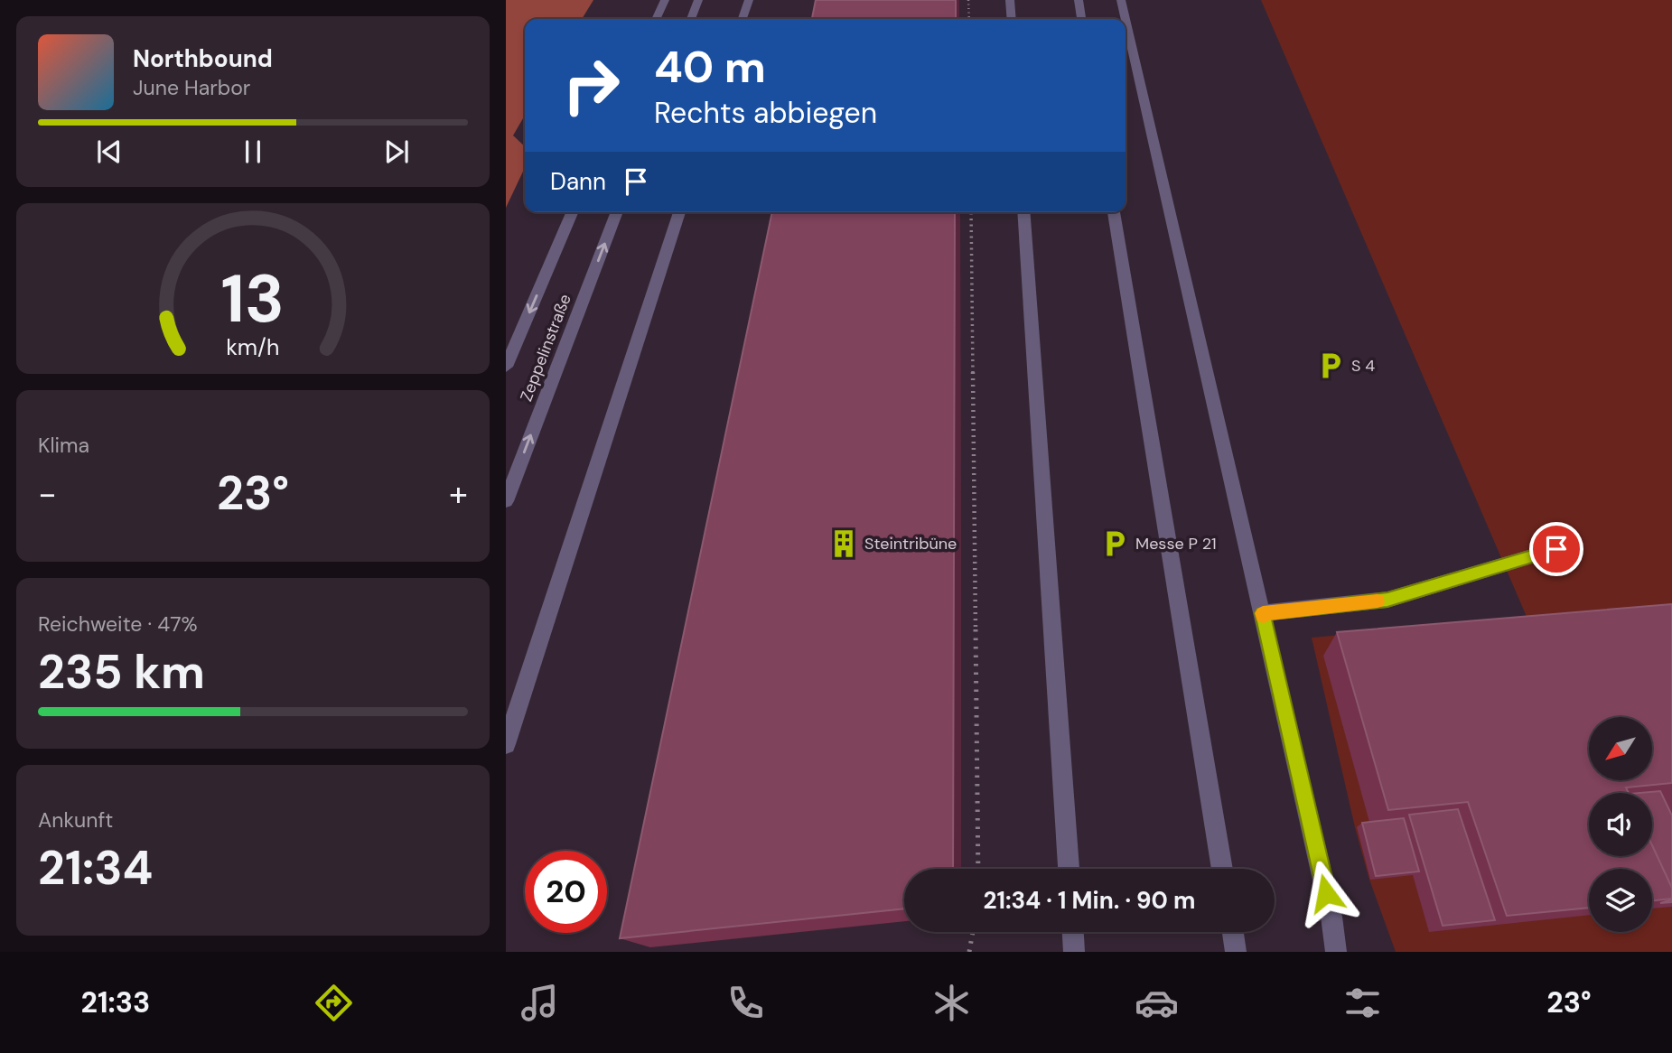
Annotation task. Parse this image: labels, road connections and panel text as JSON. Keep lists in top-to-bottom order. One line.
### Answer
{"streets":{"street":["Zeppelinstraße"]},"places":{"parking":["S 4","Messe P 21"],"building":["Steintribüne"]},"north":"bottom left","page":{"turn":["40 m","Rechts abbiegen"],"song":["Northbound","June Harbor"],"then":"Dann","tile":["Klima",["Reichweite · 47%","235 km"],["Ankunft","21:34"]],"heat":["−","23°","+"],"limit":"20","trip":"21:34 · 1 Min. · 90 m","tabs":["21:33","23°"],"gauge":["13","km/h"]}}
